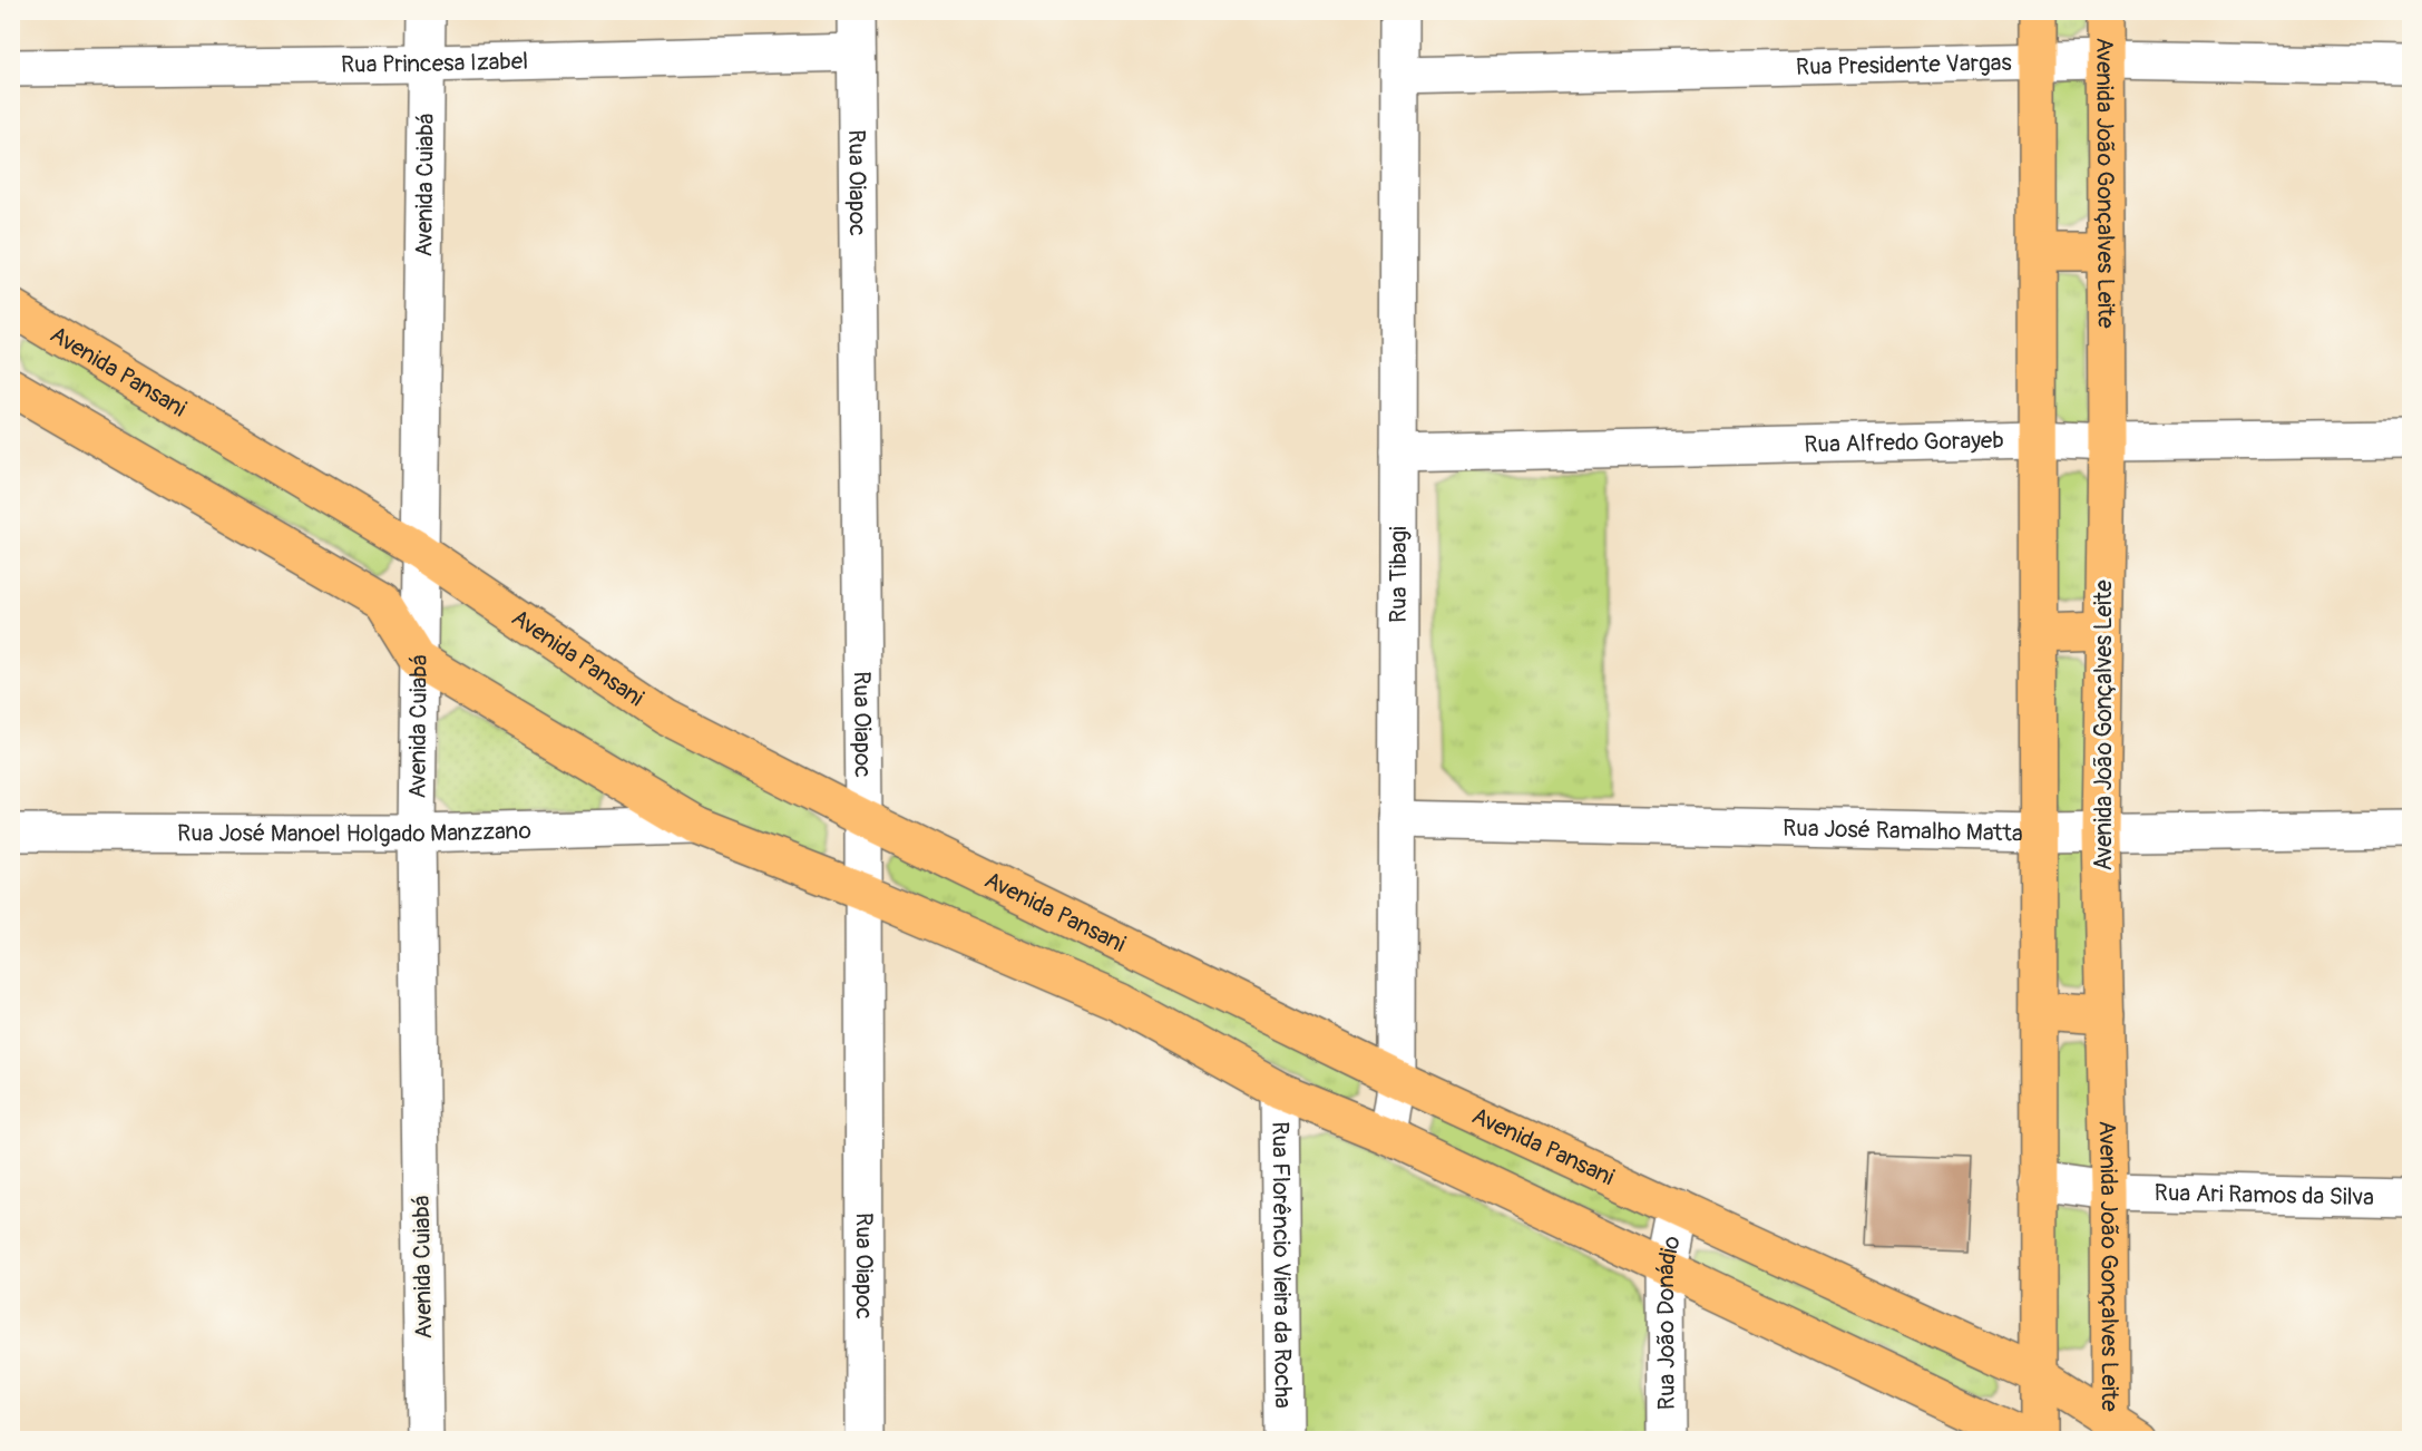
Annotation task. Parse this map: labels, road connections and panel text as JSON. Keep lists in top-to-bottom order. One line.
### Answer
{"streets":{"main road":["Avenida João Gonçalves Leite","Avenida Pansani"],"street":["Rua Princesa Izabel","Rua Presidente Vargas","Avenida Cuiabá","Rua Oiapoc","Rua Alfredo Gorayeb","Rua Tibagi","Rua José Ramalho Matta","Rua José Manoel Holgado Manzzano","Rua Ari Ramos da Silva","Rua Florêncio Vieira da Rocha","Rua João Donádio"]},"crossings":[["Rua Princesa Izabel","Avenida Cuiabá"],["Rua Princesa Izabel","Rua Oiapoc"],["Rua Presidente Vargas","Avenida João Gonçalves Leite"],["Rua Presidente Vargas","Rua Tibagi"],["Avenida Cuiabá","Avenida Pansani"],["Avenida Cuiabá","Rua José Manoel Holgado Manzzano"],["Rua Oiapoc","Avenida Pansani"],["Avenida João Gonçalves Leite","Avenida Pansani"],["Avenida João Gonçalves Leite","Rua Alfredo Gorayeb"],["Avenida João Gonçalves Leite","Rua José Ramalho Matta"],["Avenida João Gonçalves Leite","Rua Ari Ramos da Silva"],["Avenida Pansani","Rua Tibagi"],["Avenida Pansani","Rua João Donádio"],["Rua Alfredo Gorayeb","Rua Tibagi"],["Rua Tibagi","Rua José Ramalho Matta"]]}
